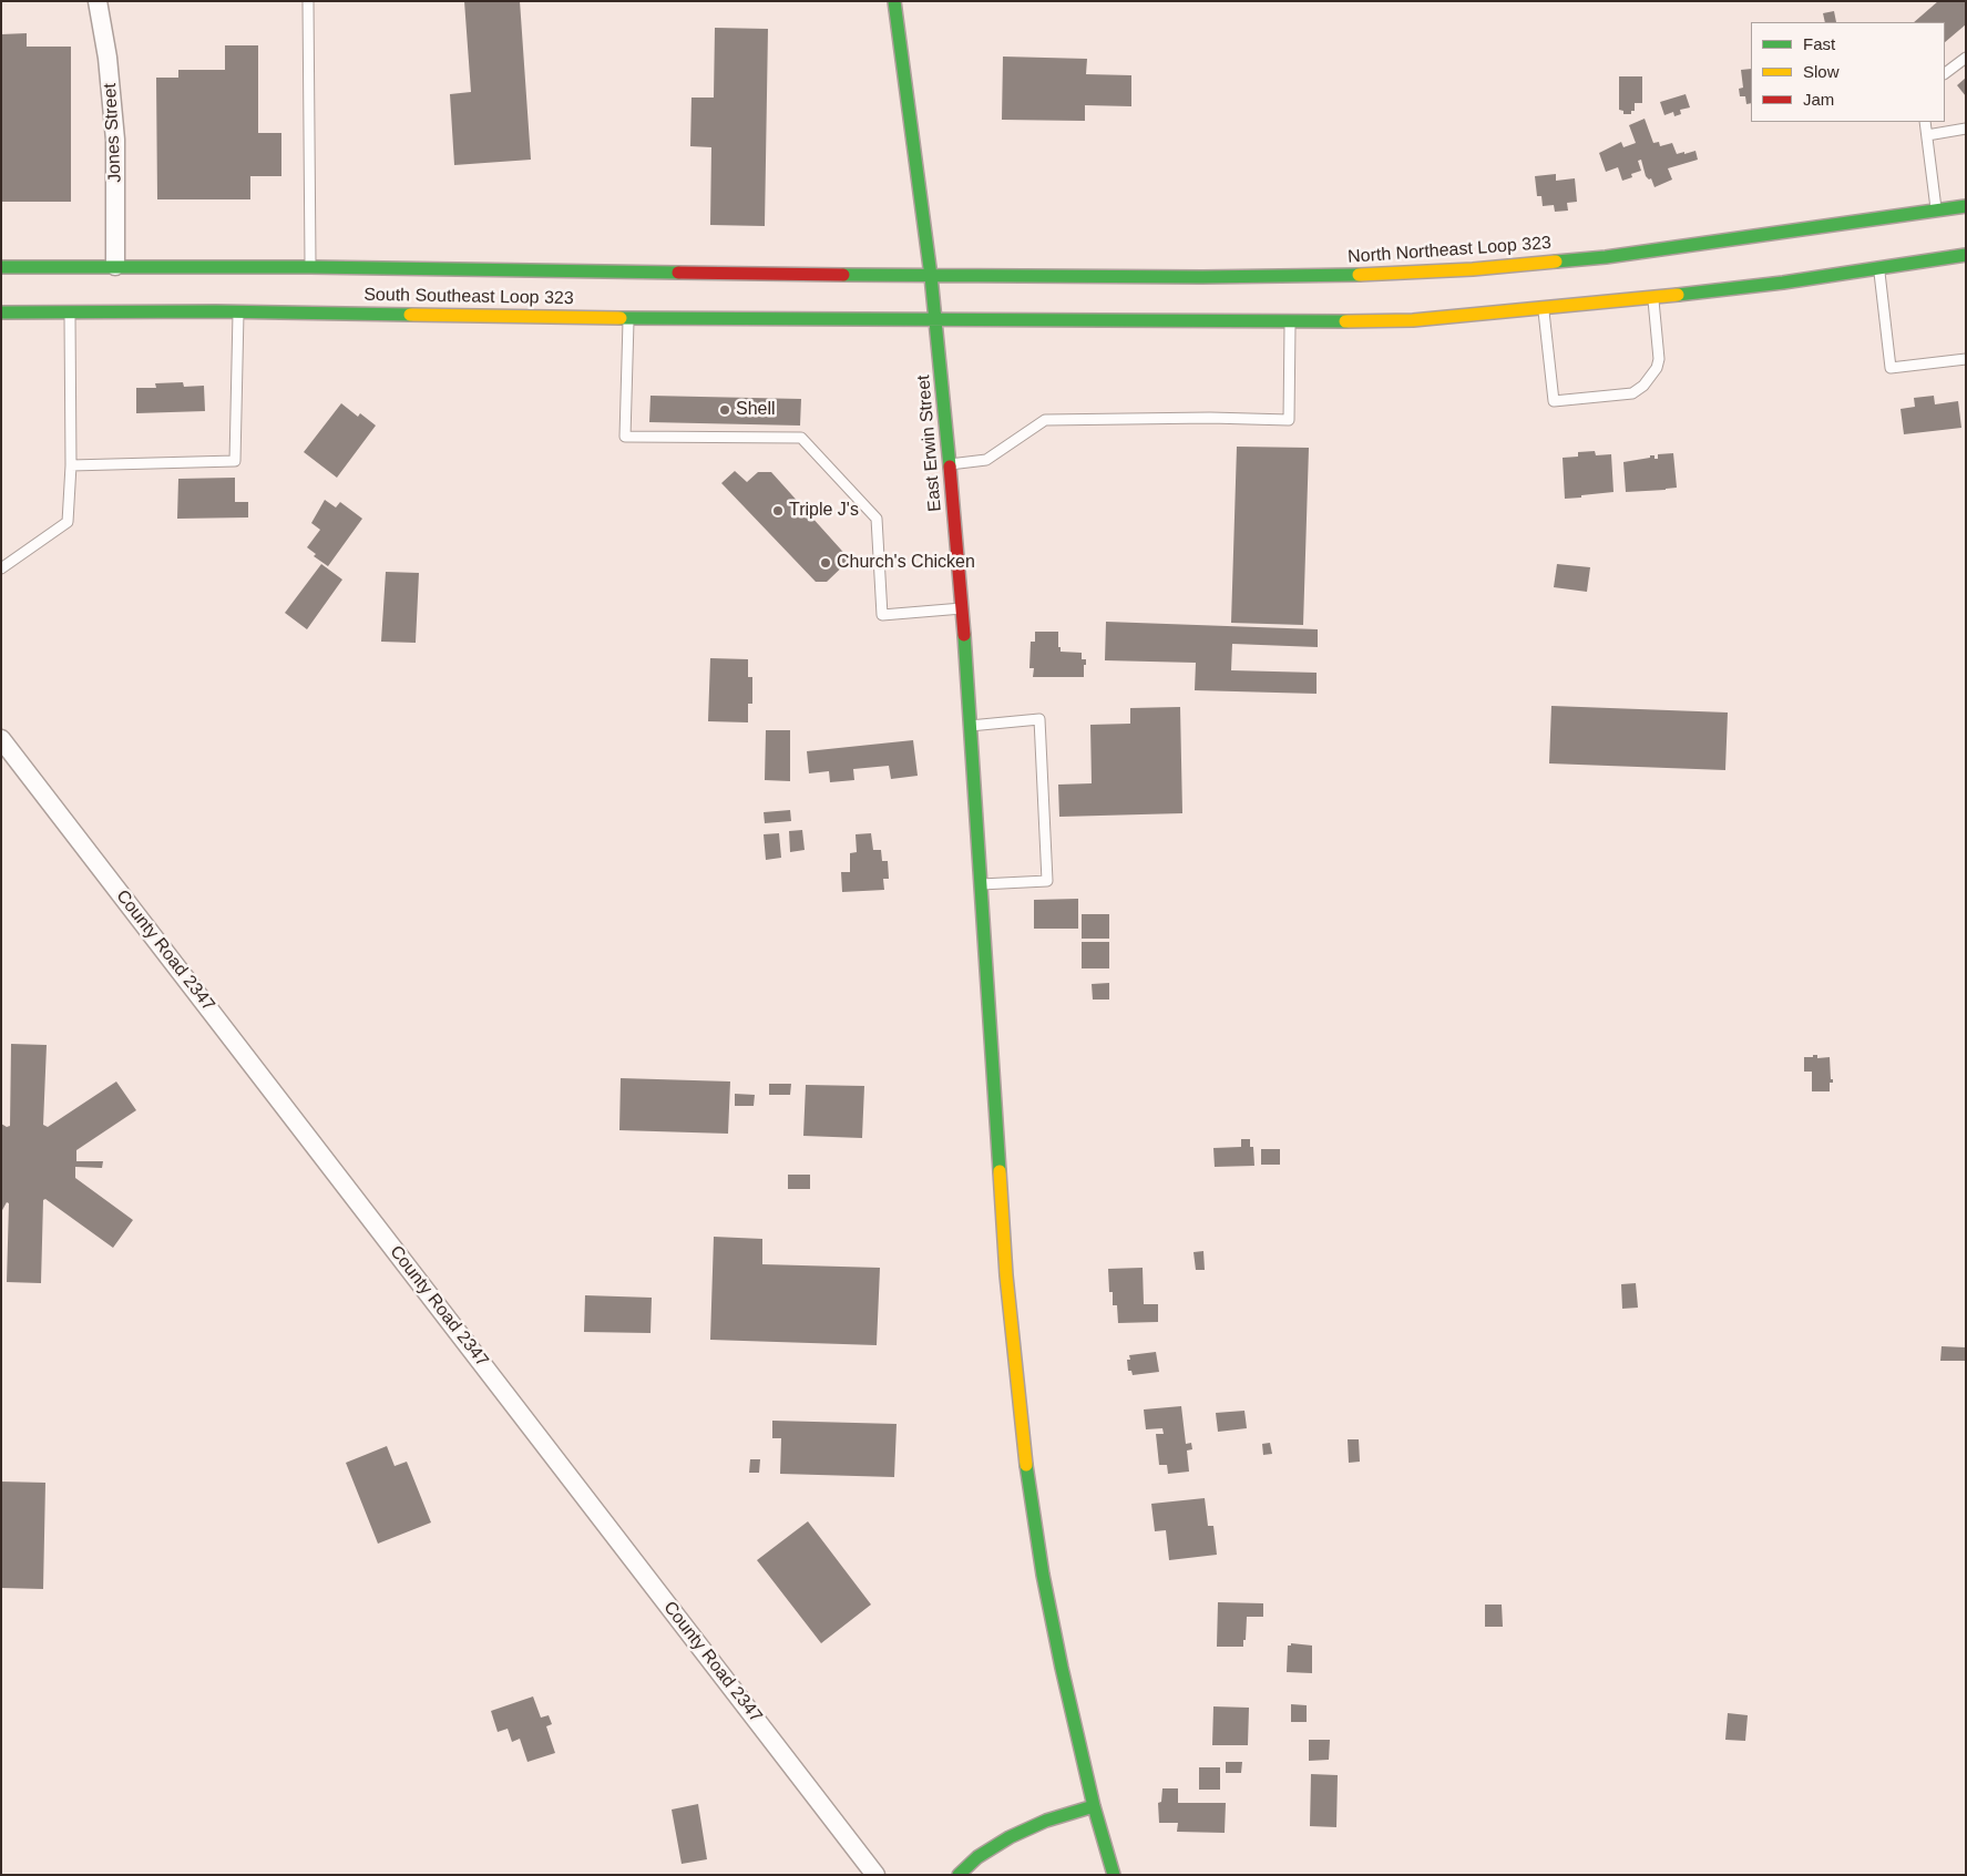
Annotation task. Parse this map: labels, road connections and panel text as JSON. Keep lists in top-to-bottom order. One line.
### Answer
{"streets":{"main road":["North Northeast Loop 323","South Southeast Loop 323","East Erwin Street"],"street":["Jones Street","County Road 2347"]},"crossings":[["Jones Street","South Southeast Loop 323"],["North Northeast Loop 323","South Southeast Loop 323"],["North Northeast Loop 323","East Erwin Street"],["South Southeast Loop 323","East Erwin Street"]],"places":["Shell","Triple J's","Church's Chicken"],"legend":["Fast","Slow","Jam"]}
